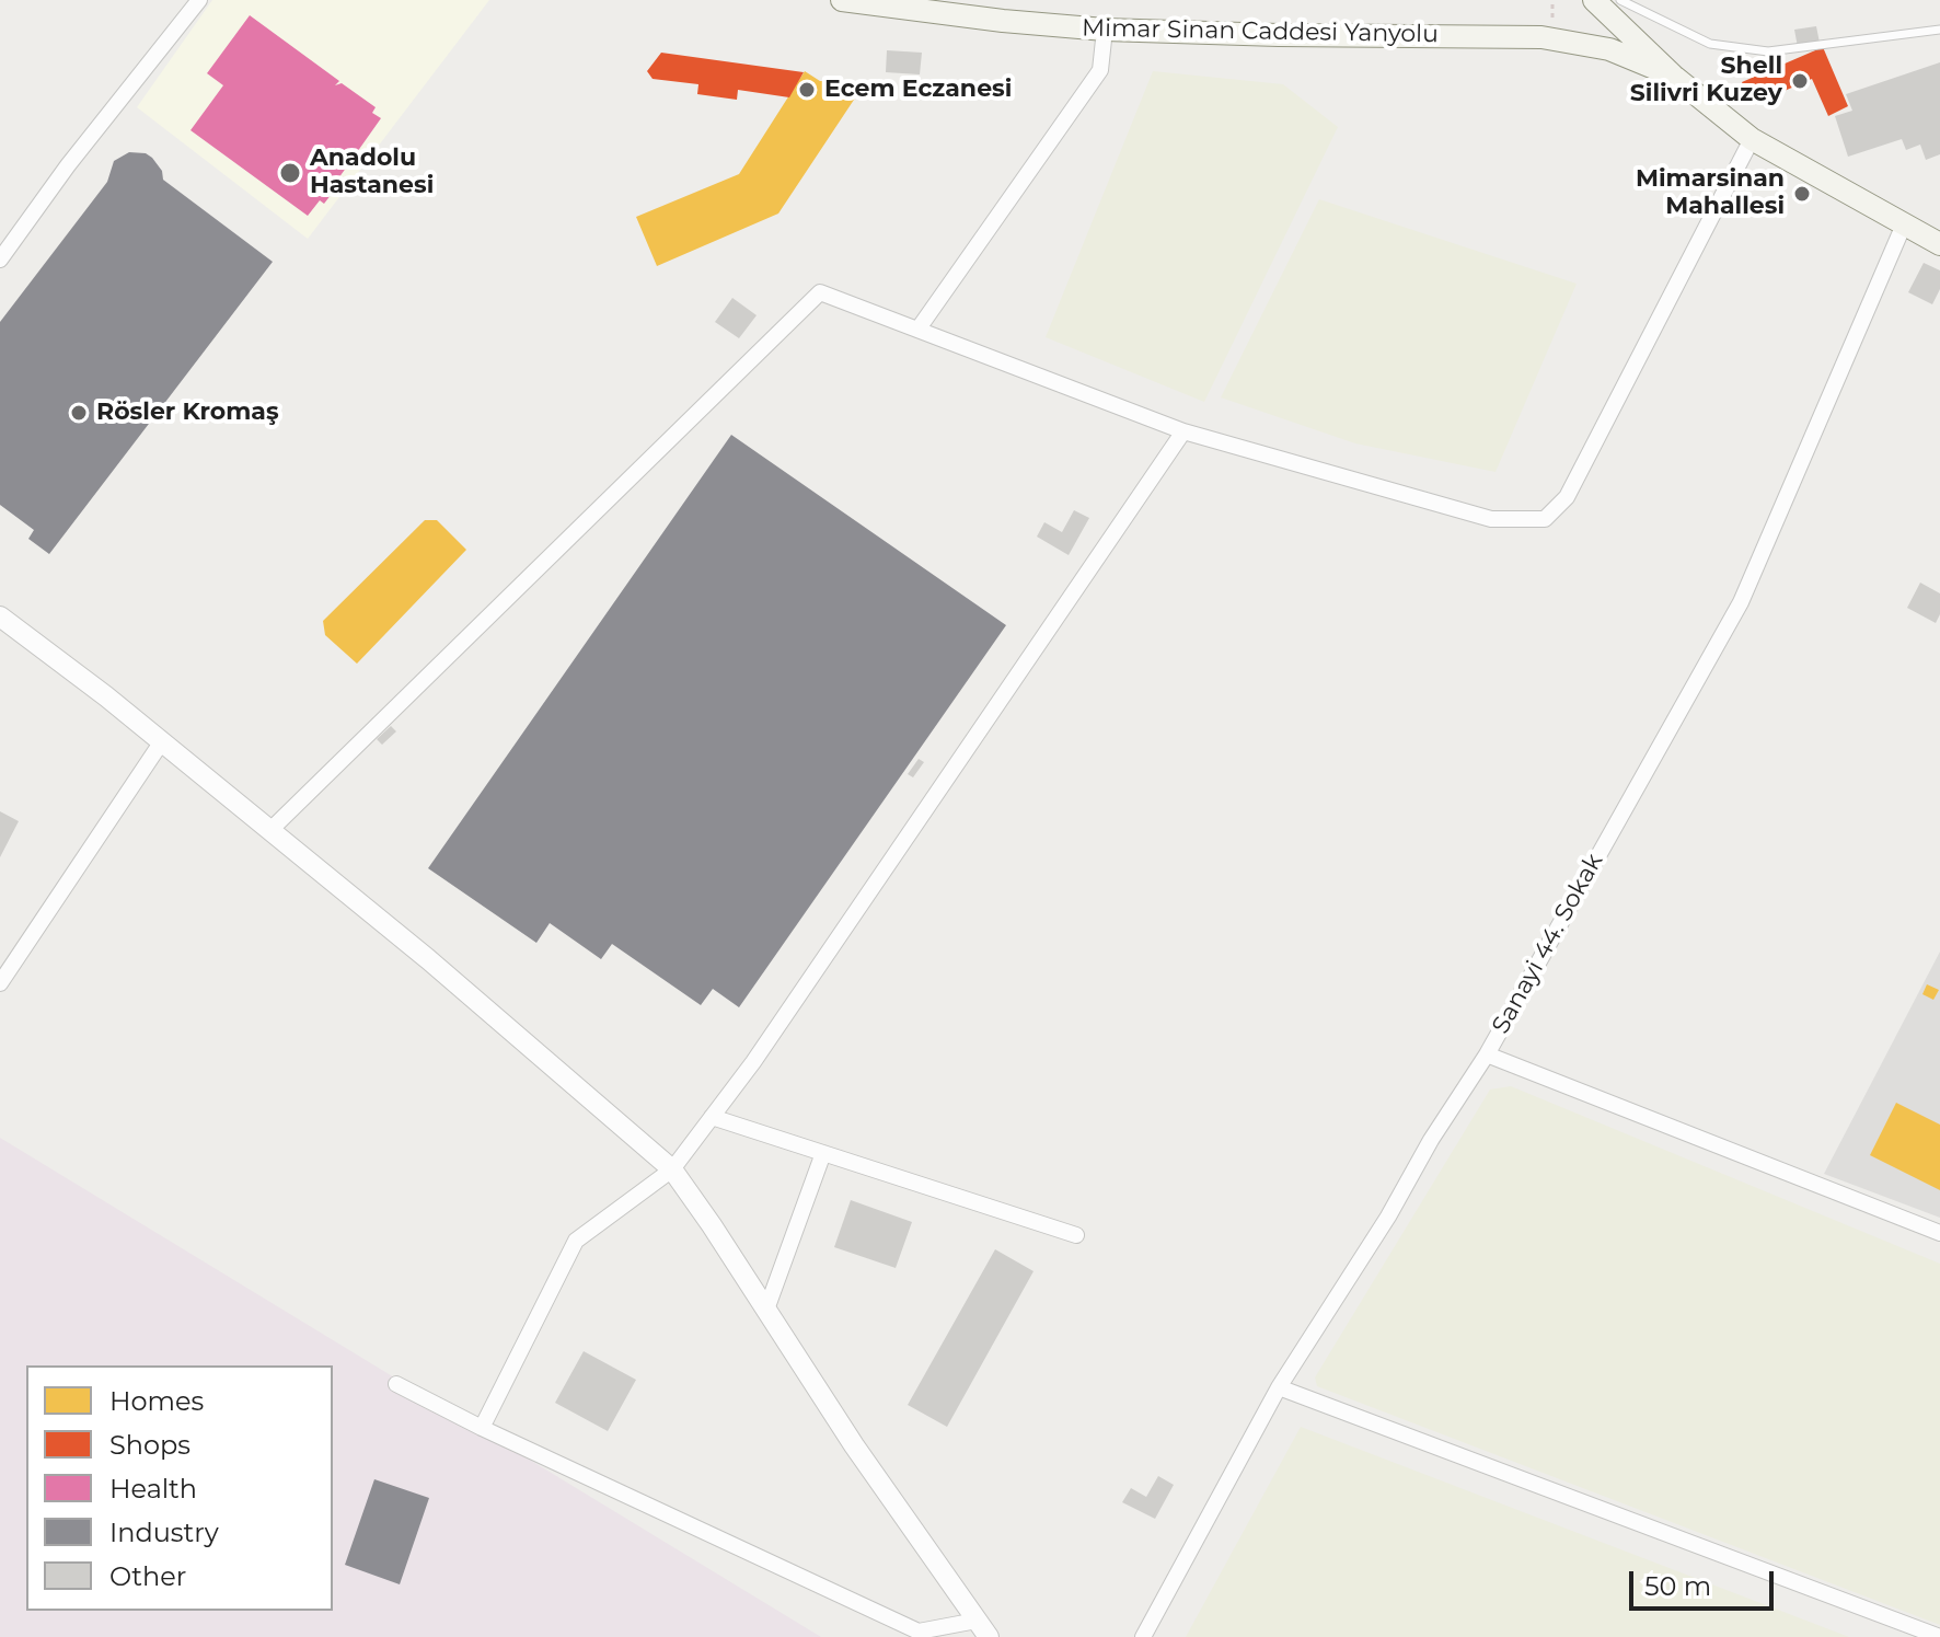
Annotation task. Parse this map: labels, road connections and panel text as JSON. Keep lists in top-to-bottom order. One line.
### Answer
{"streets":{"main road":["Mimar Sinan Caddesi Yanyolu"],"street":["Sanayi 44. Sokak"]},"places":["Shell Silivri Kuzey","Ecem Eczanesi","Anadolu Hastanesi","Mimarsinan Mahallesi","Rösler Kromaş"],"legend":["Homes","Shops","Health","Industry","Other"],"scale_bar":"50 m"}
